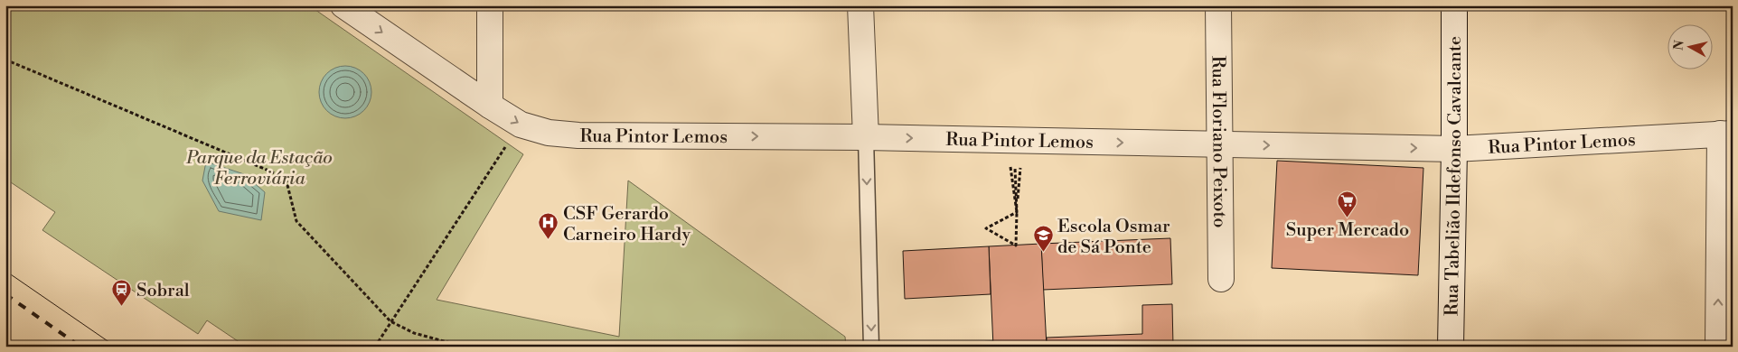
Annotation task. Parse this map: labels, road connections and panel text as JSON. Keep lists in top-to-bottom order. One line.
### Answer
{"streets":{"street":["Rua Pintor Lemos","Rua Floriano Peixoto","Rua Tabelião Ildefonso Cavalcante"]},"crossings":[["Rua Pintor Lemos","Rua Floriano Peixoto"],["Rua Pintor Lemos","Rua Tabelião Ildefonso Cavalcante"]],"one_way":["Rua Pintor Lemos"],"parks":["Parque da Estação Ferroviária"],"places":{"supermarket":["Super Mercado"],"hospital":["CSF Gerardo Carneiro Hardy"],"school or university":["Escola Osmar de Sá Ponte"],"station":["Sobral"]},"north":"left"}
